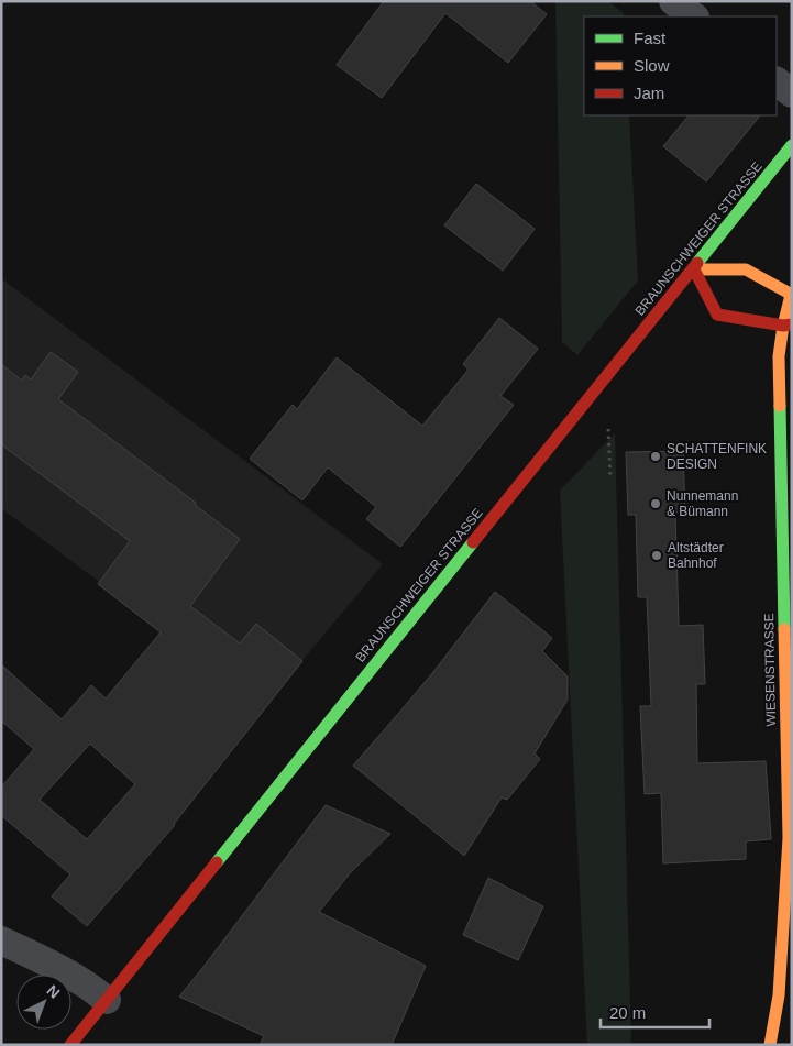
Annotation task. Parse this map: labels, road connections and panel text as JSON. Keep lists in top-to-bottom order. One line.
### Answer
{"streets":{"main road":["BRAUNSCHWEIGER STRASSE","WIESENSTRASSE"]},"places":["SCHATTENFINK DESIGN","Nunnemann & Bümann","Altstädter Bahnhof"],"legend":["Fast","Slow","Jam"],"scale_bar":"20 m","north":"top right"}
